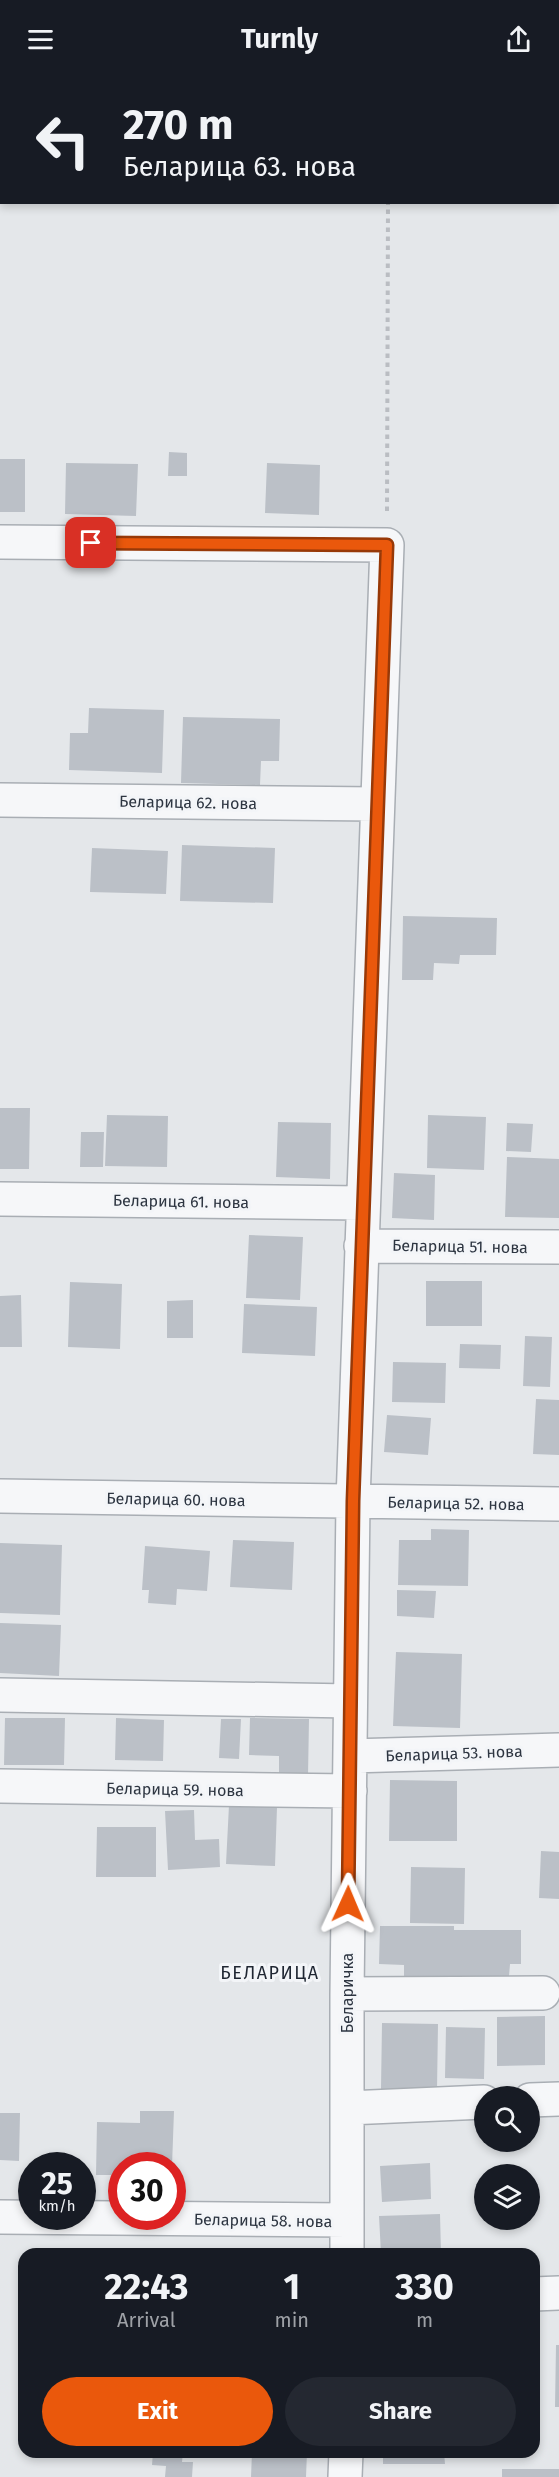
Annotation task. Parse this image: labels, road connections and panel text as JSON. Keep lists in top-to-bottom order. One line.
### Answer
{"streets":{"street":["Беларица 62. нова","Беларица 61. нова","Беларица 51. нова","Беларица 60. нова","Беларица 52. нова","Беларица 53. нова","Беларица 59. нова","Беларичка","Беларица 58. нова"]},"crossings":[["Беларица 62. нова","Беларичка"],["Беларица 61. нова","Беларичка"],["Беларица 51. нова","Беларичка"],["Беларица 60. нова","Беларица 52. нова"],["Беларица 60. нова","Беларичка"],["Беларица 52. нова","Беларичка"],["Беларица 53. нова","Беларичка"],["Беларица 59. нова","Беларичка"],["Беларичка","Беларица 58. нова"]],"districts":["БЕЛАРИЦА"],"page":{"header":"Turnly","turn":["270 m","Беларица 63. нова"],"speed":"25 km/h","limit":"30","eta":["22:43","Arrival","1","min","330","m"],"buttons":["Exit","Share"]}}
